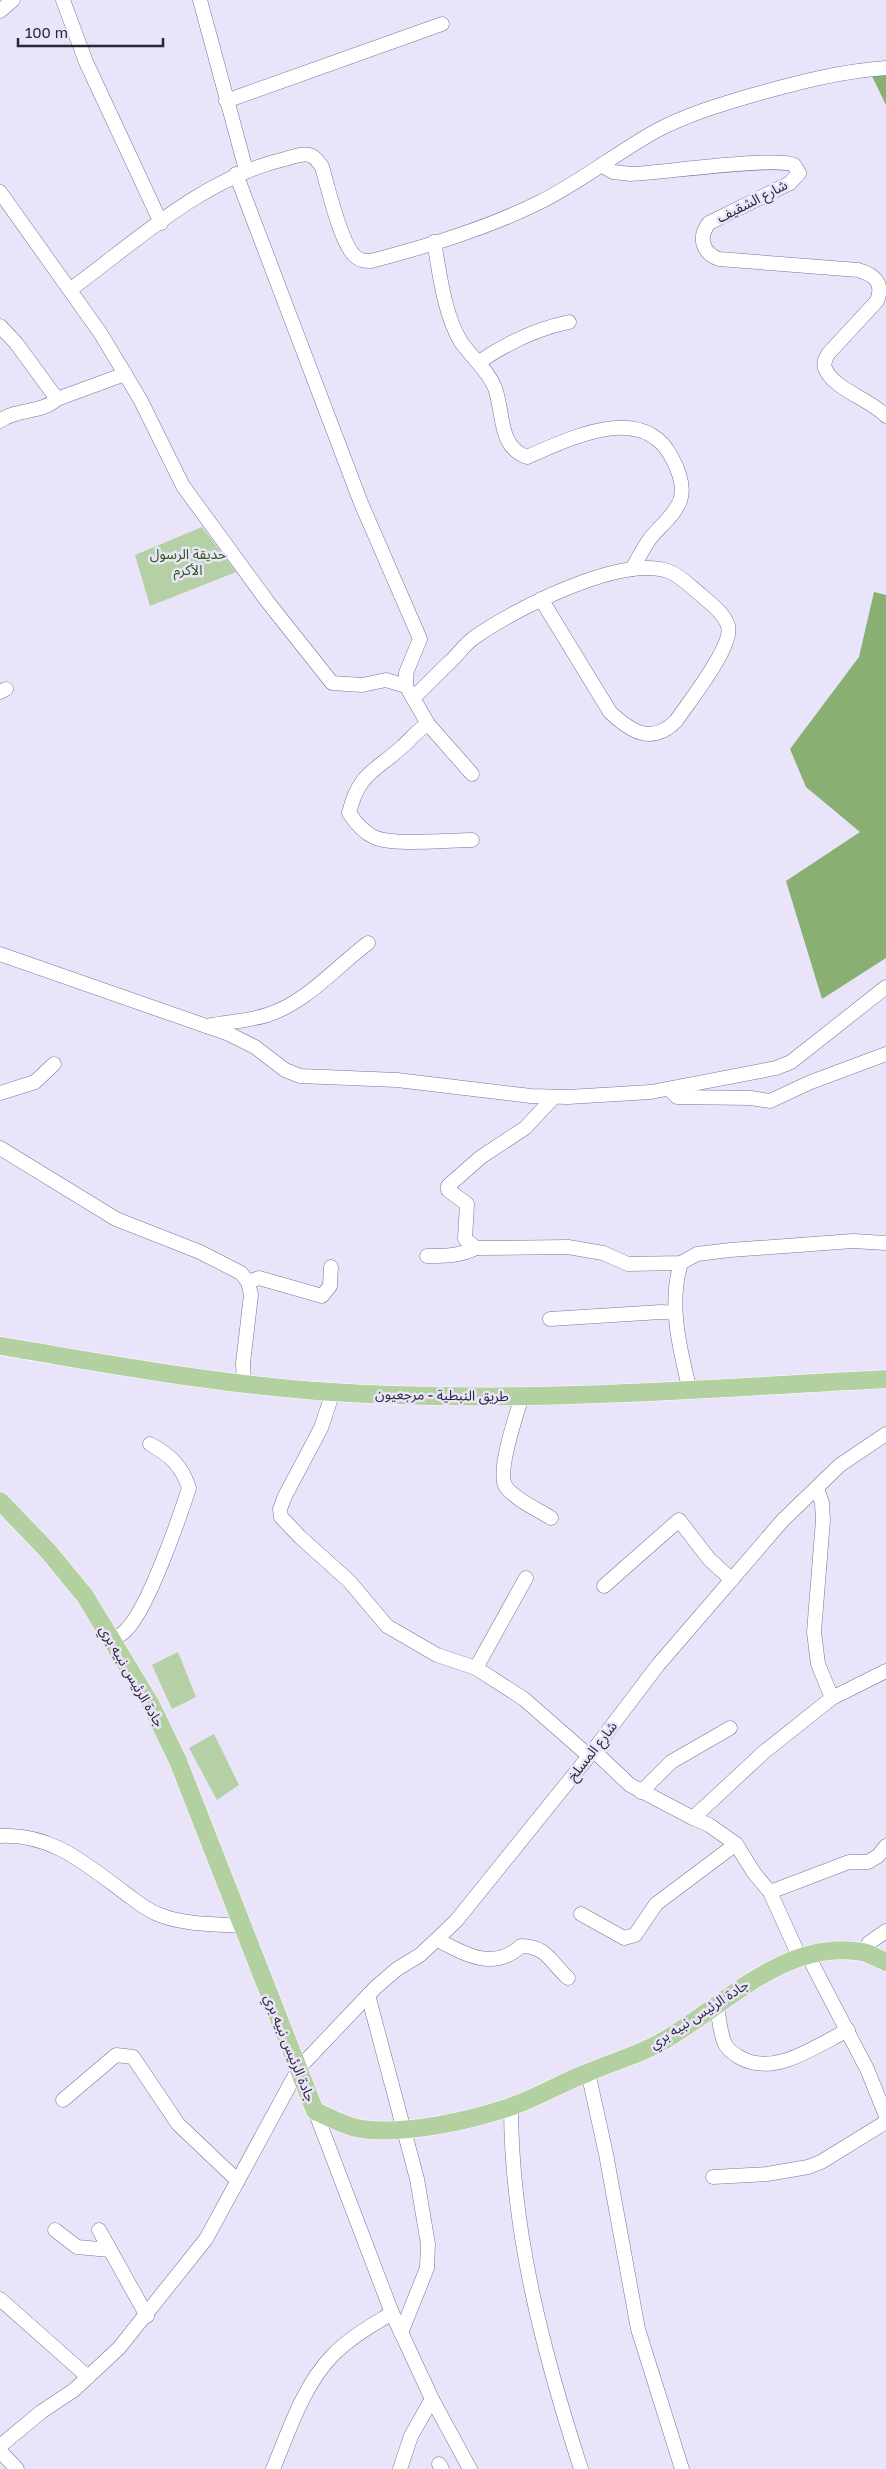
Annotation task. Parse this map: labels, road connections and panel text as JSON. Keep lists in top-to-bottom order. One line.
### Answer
{"streets":{"main road":["طريق النبطية - مرجعيون","جادة الرئيس نبيه بري"],"street":["شارع الشقيف","شارع المسلخ"]},"crossings":[["جادة الرئيس نبيه بري","شارع المسلخ"]],"parks":["حديقة الرسول الأكرم"],"scale_bar":"100 m"}
